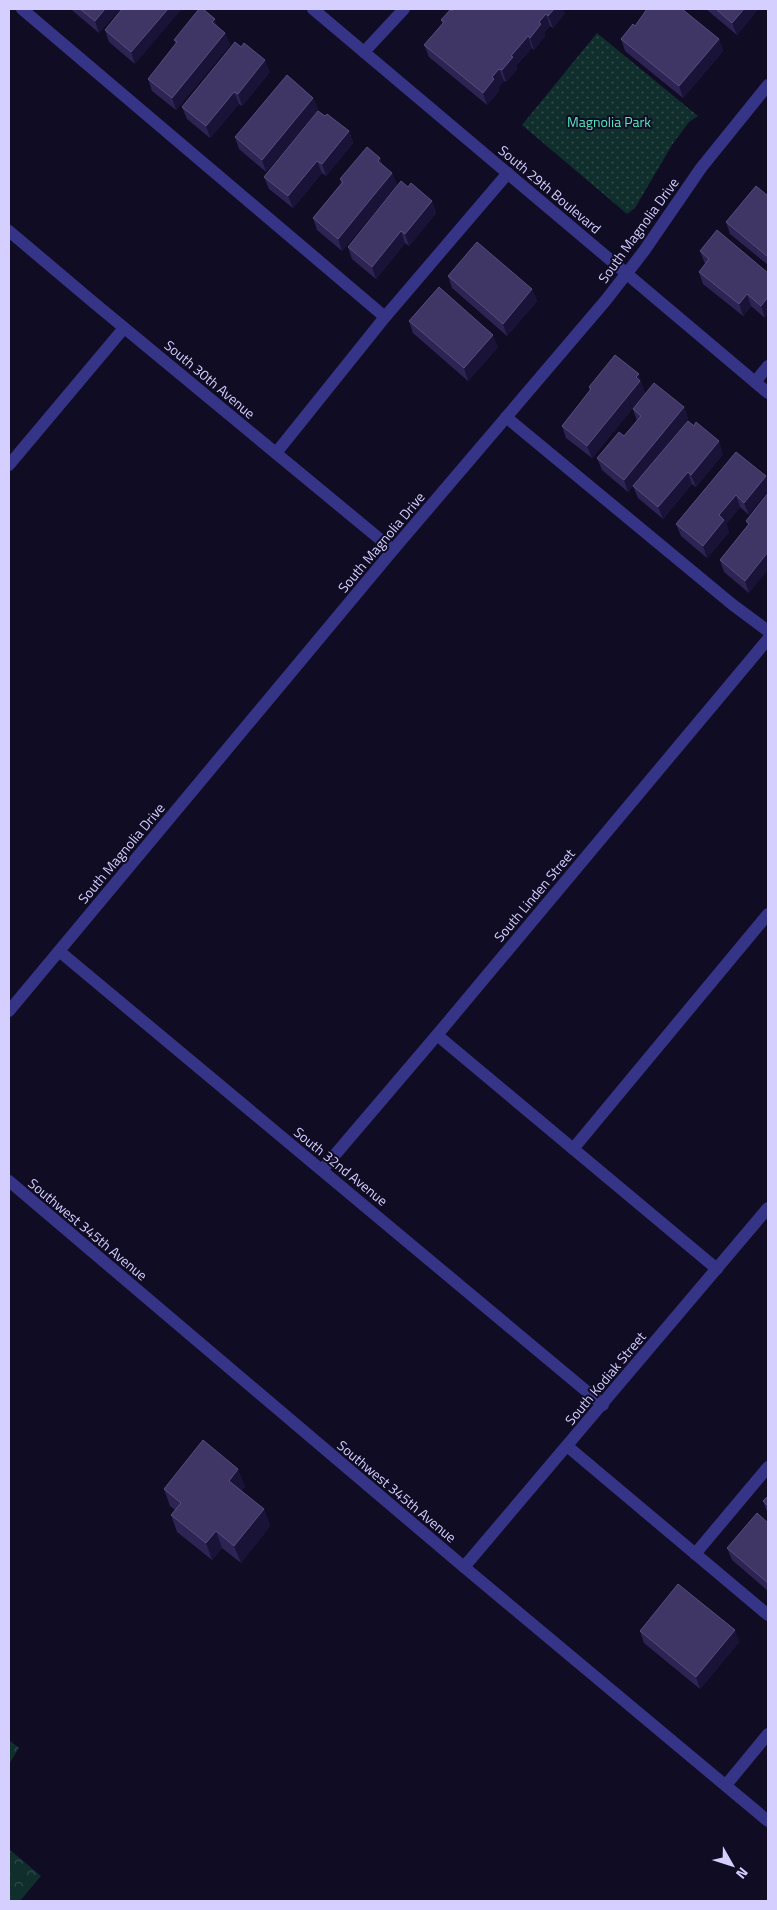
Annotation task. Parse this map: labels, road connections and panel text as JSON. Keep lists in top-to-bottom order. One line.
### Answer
{"streets":{"street":["South 29th Boulevard","South Magnolia Drive","South 30th Avenue","South Linden Street","South 32nd Avenue","Southwest 345th Avenue","South Kodiak Street"]},"crossings":[["South 29th Boulevard","South Magnolia Drive"],["South Magnolia Drive","South 30th Avenue"],["South Magnolia Drive","South 32nd Avenue"],["South Linden Street","South 32nd Avenue"],["South 32nd Avenue","South Kodiak Street"],["Southwest 345th Avenue","South Kodiak Street"]],"parks":["Magnolia Park"],"north":"bottom right"}
